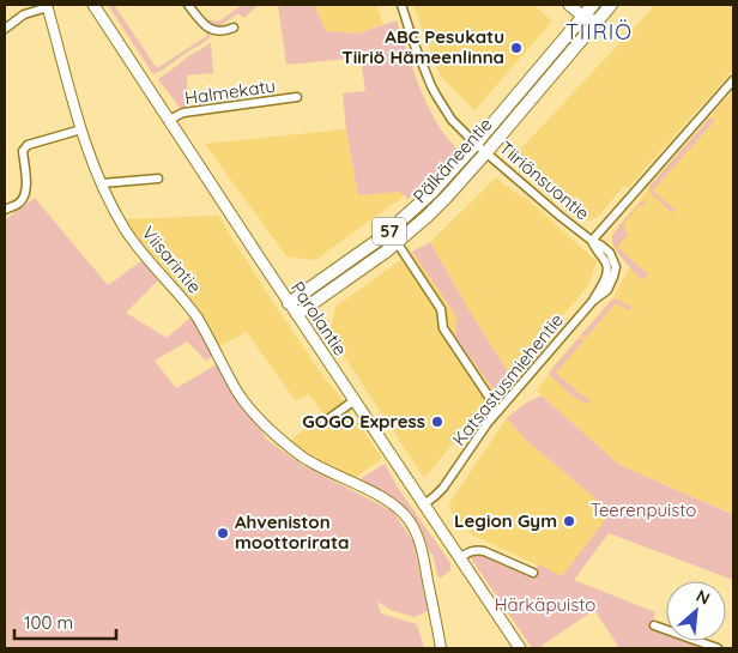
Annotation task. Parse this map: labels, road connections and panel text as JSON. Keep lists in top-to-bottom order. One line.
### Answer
{"streets":{"main road":["Pälkäneentie","57","Parolantie"],"street":["Halmekatu","Tiiriönsuontie","Viisarintie","Katsastusmiehentie"]},"crossings":[["Halmekatu","Parolantie"],["Pälkäneentie","Tiiriönsuontie"],["Pälkäneentie","Parolantie"],["Tiiriönsuontie","Katsastusmiehentie"],["Parolantie","Katsastusmiehentie"]],"districts":["TIIRIÖ"],"parks":["Teerenpuisto","Härkäpuisto"],"places":["ABC Pesukatu Tiiriö Hämeenlinna","GOGO Express","Legion Gym","Ahveniston moottorirata"],"scale_bar":"100 m","north":"top right"}
